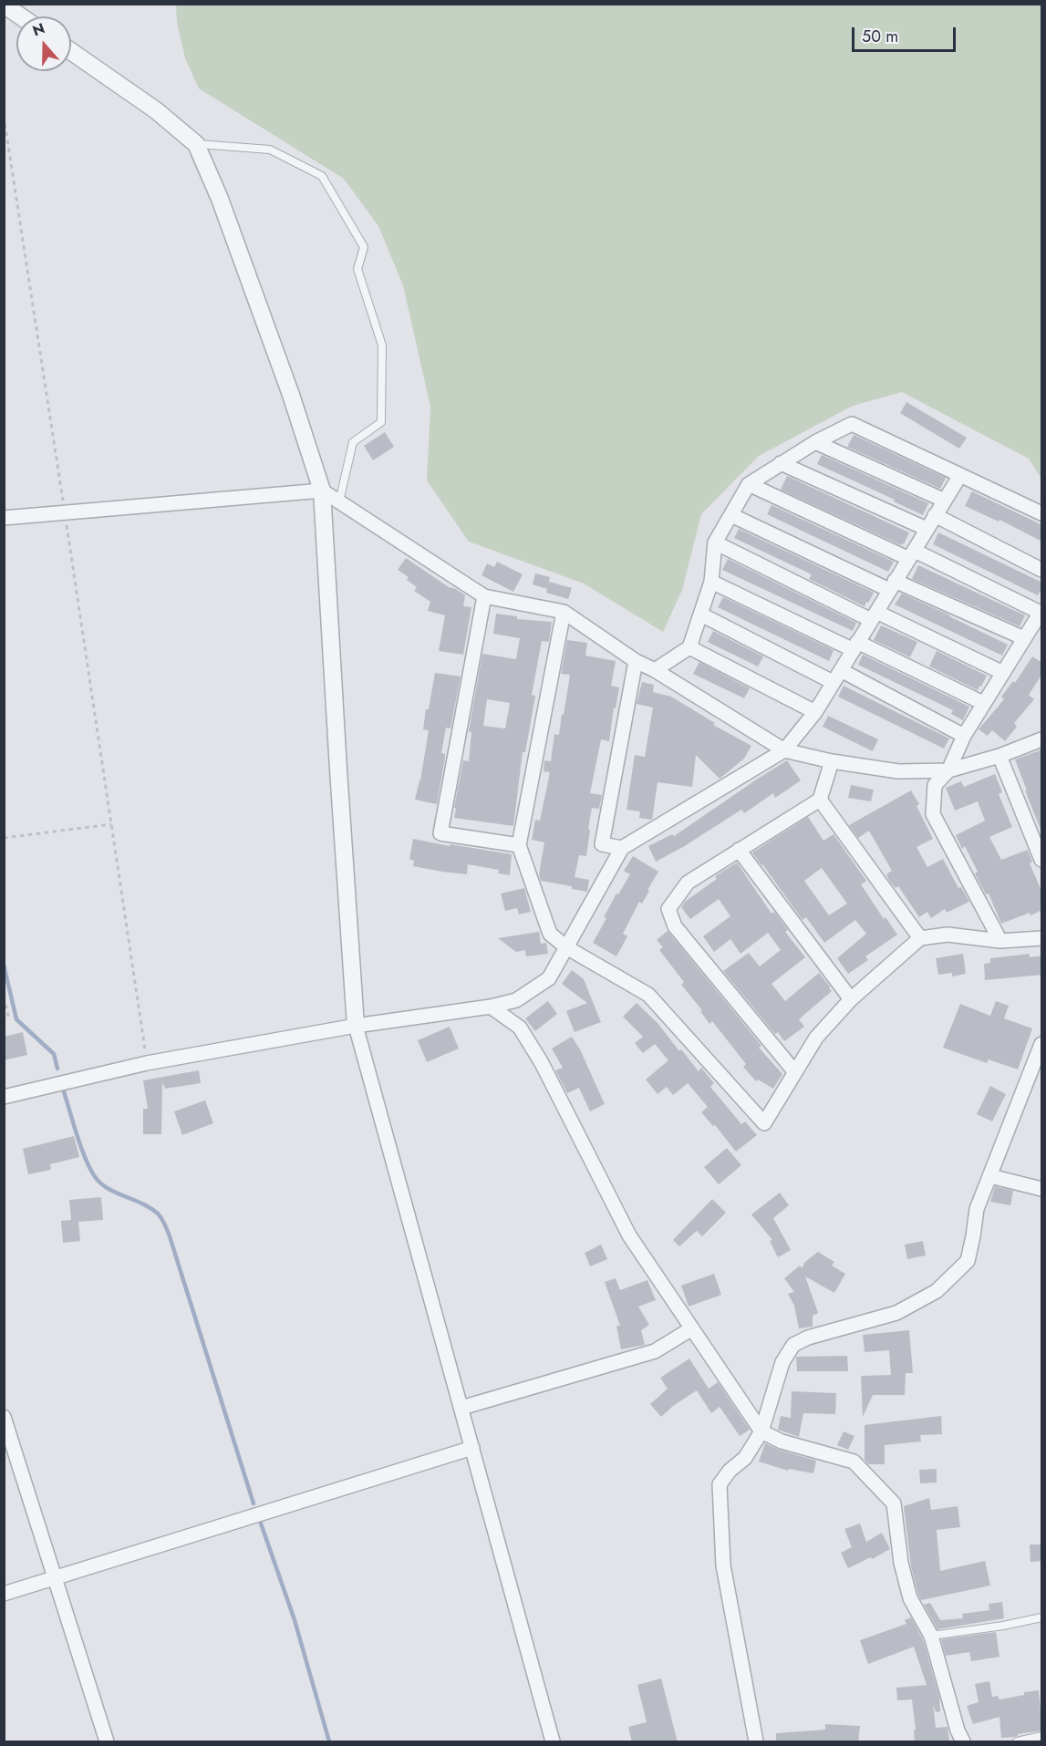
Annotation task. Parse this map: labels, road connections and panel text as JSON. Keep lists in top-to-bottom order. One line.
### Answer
{"scale_bar":"50 m","north":"top"}
